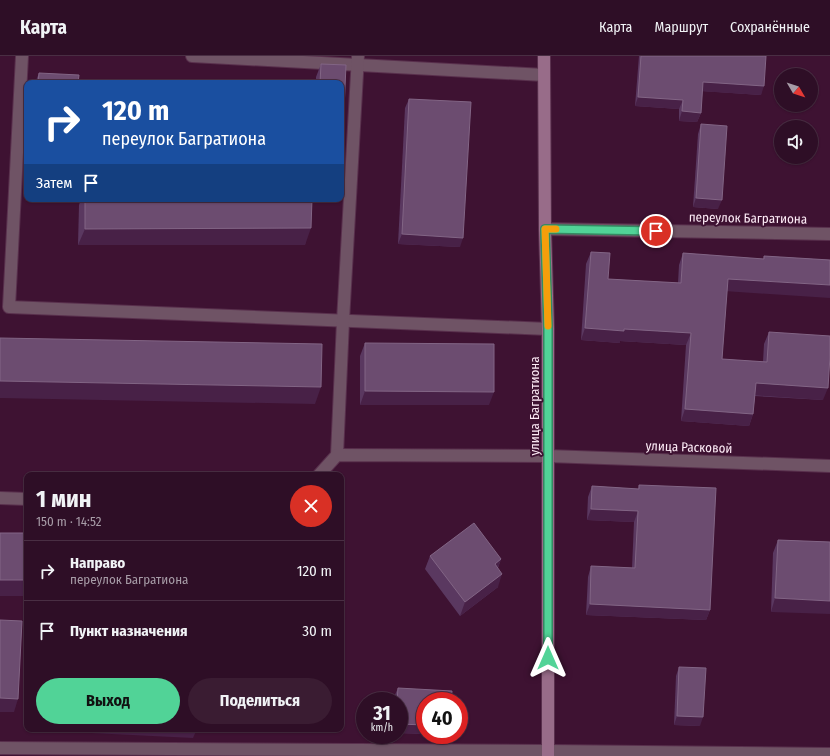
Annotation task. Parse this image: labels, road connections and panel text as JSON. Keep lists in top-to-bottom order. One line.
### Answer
{"streets":{"street":["переулок Багратиона","улица Багратиона","улица Расковой"]},"crossings":[["переулок Багратиона","улица Багратиона"],["улица Багратиона","улица Расковой"]],"north":"bottom right","page":{"header":"Карта","nav":["Карта","Маршрут","Сохранённые"],"turn":["120 m","переулок Багратиона"],"then":"Затем","heading":["1 мин","150 m · 14:52"],"list":[{"name":"Направо","note":"переулок Багратиона","value":"120 m"},{"name":"Пункт назначения","value":"30 m"}],"buttons":["Выход","Поделиться"],"speed":"31 km/h","limit":"40"}}
